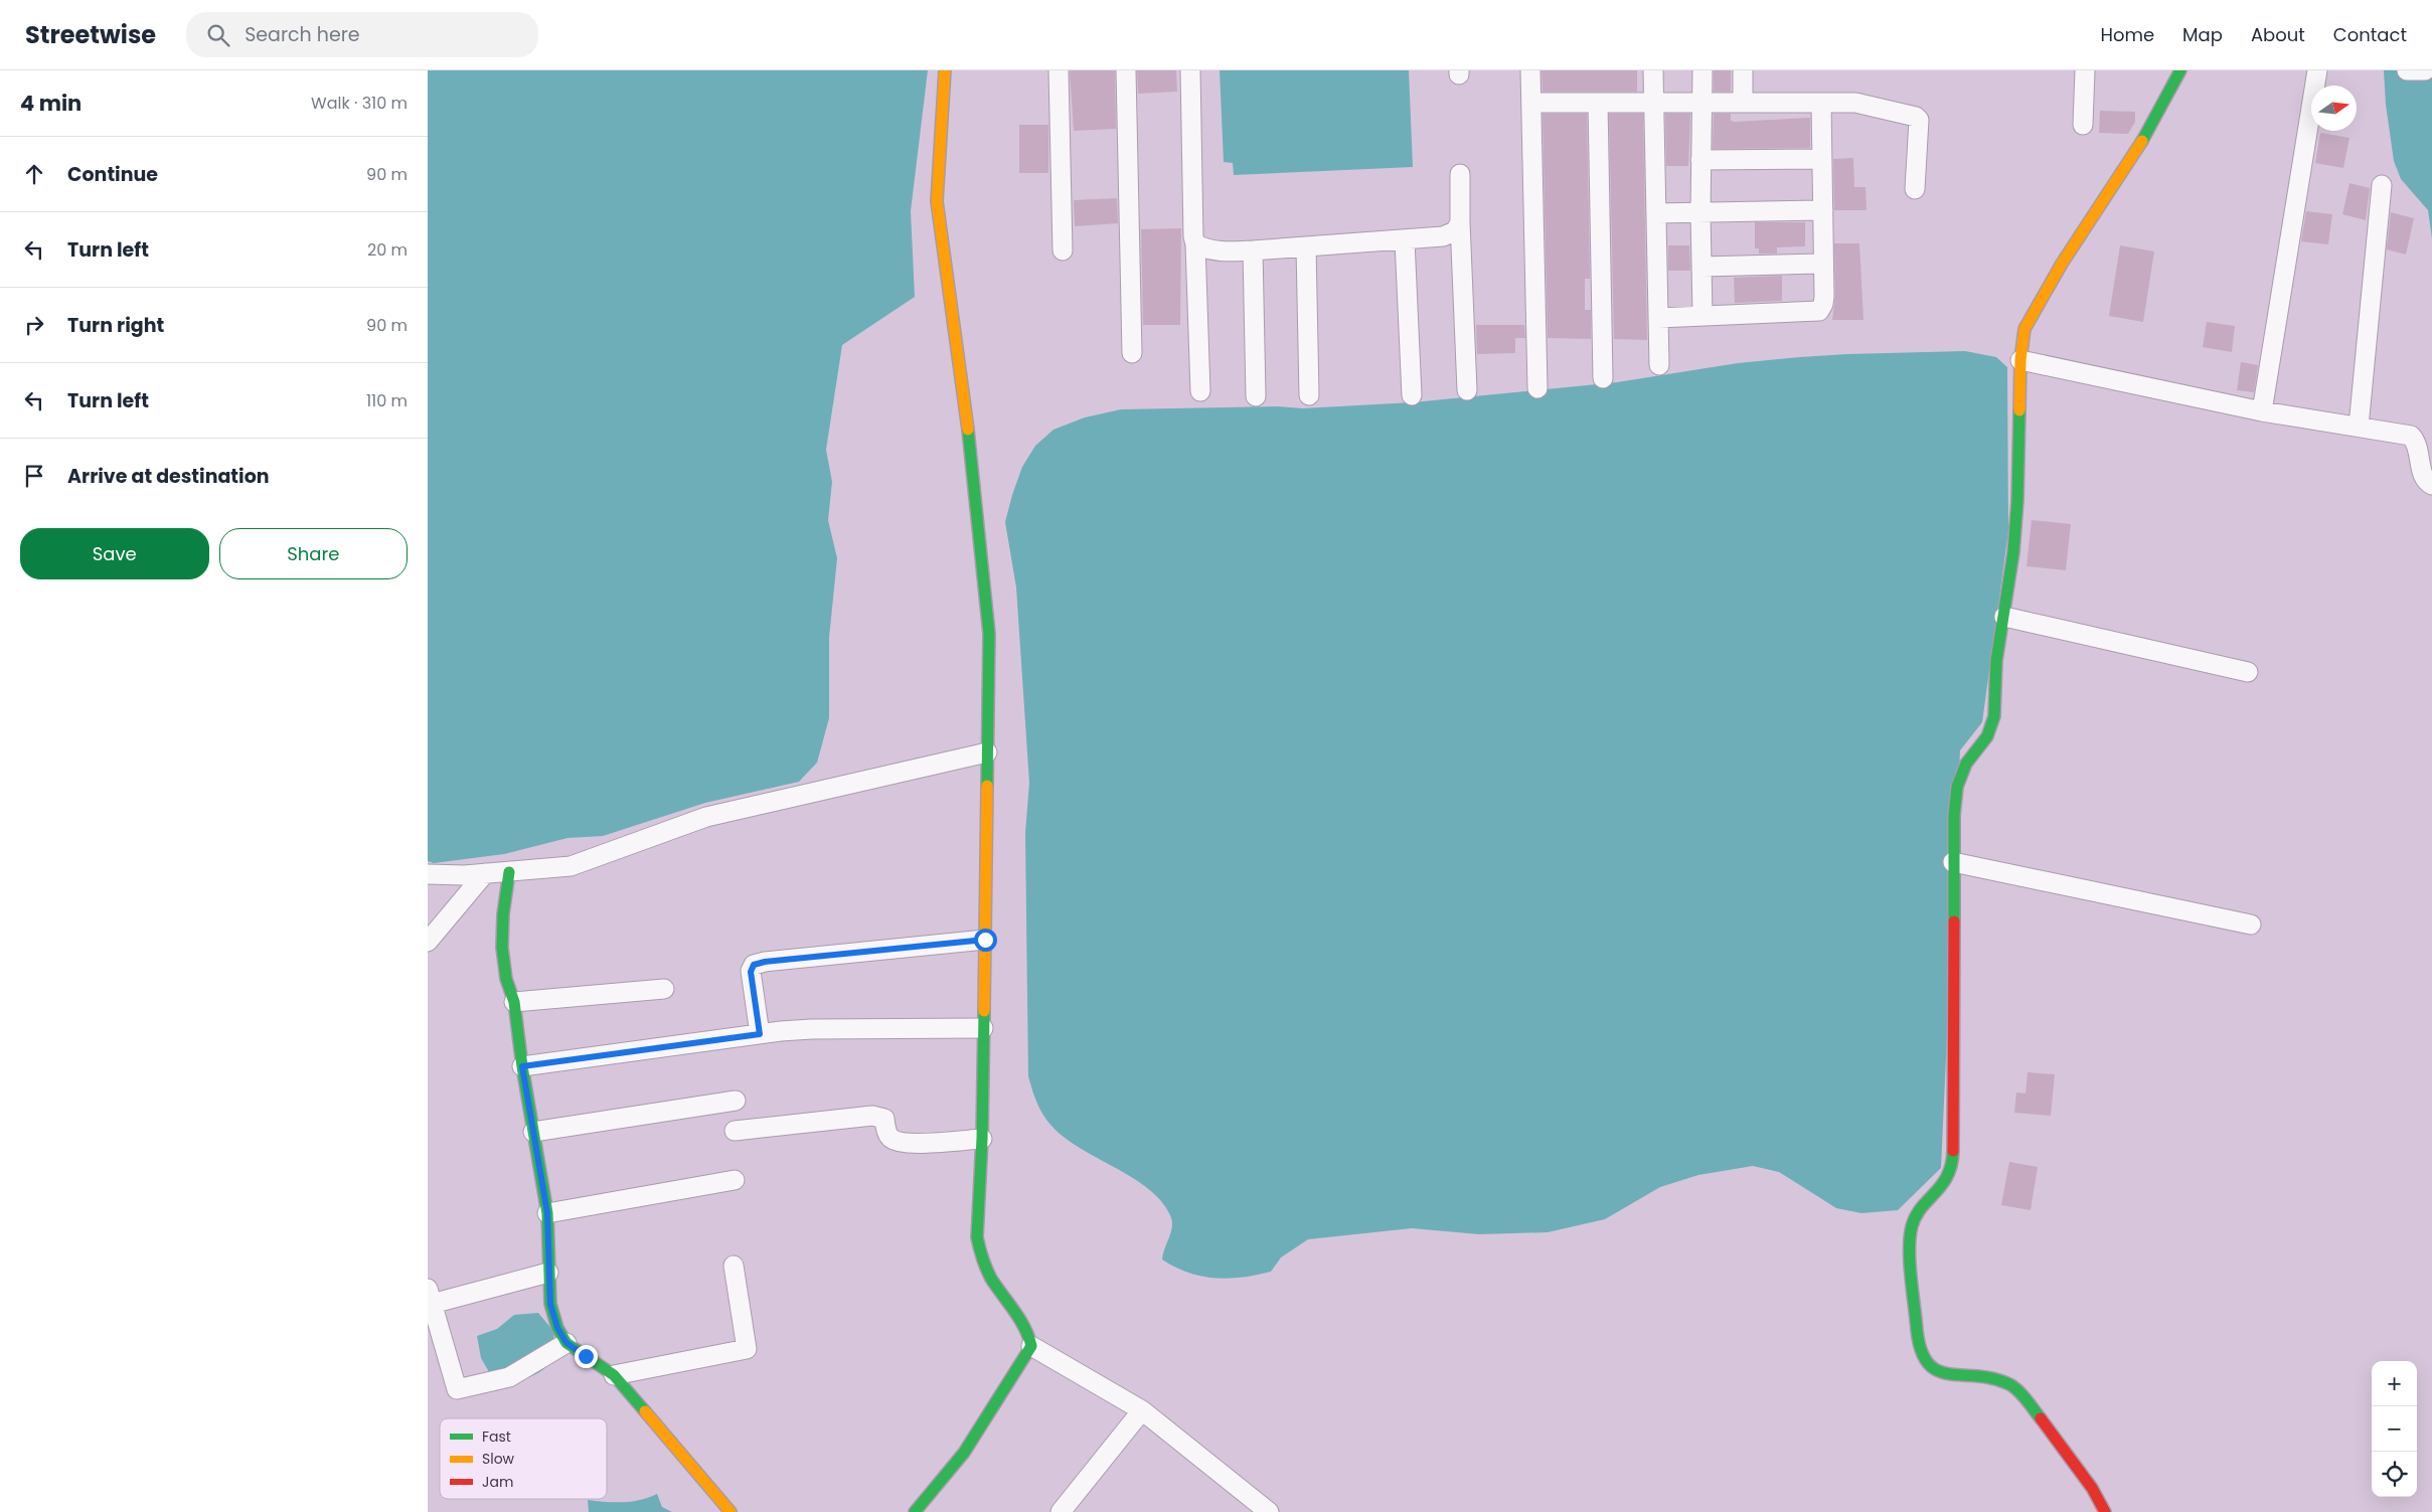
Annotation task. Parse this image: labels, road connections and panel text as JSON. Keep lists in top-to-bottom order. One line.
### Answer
{"legend":["Fast","Slow","Jam"],"north":"right","page":{"header":"Streetwise","search":"Search here","nav":["Home","Map","About","Contact"],"heading":["4 min","Walk · 310 m"],"list":[["Continue","90 m"],["Turn left","20 m"],["Turn right","90 m"],["Turn left","110 m"],"Arrive at destination"],"buttons":["Save","Share"],"map_buttons":["+","−"]}}
